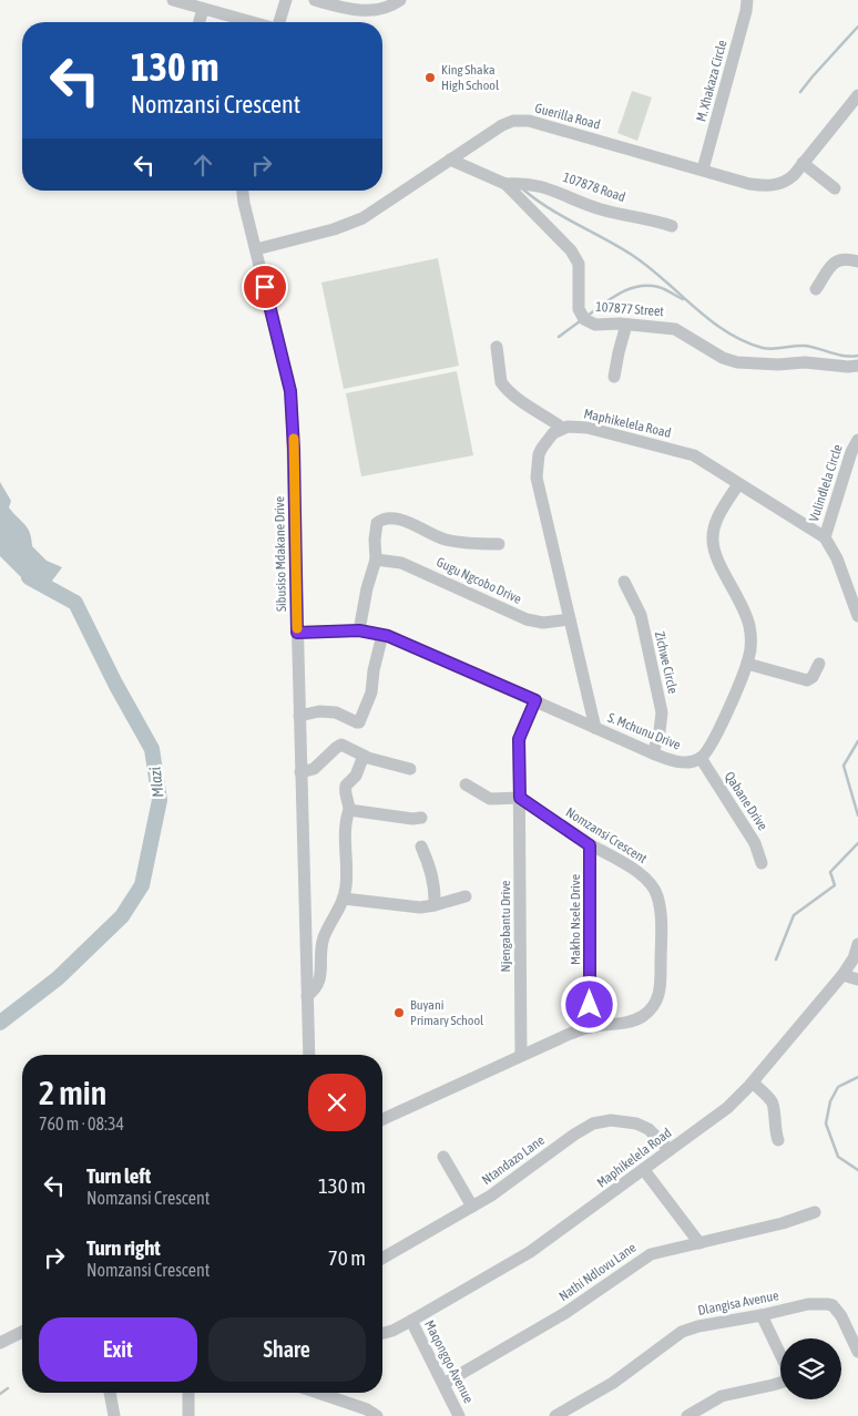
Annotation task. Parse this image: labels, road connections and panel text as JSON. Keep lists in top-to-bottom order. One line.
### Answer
{"streets":{"street":["M. Xhakaza Circle","Guerilla Road","107878 Road","107877 Street","Maphikelela Road","Vulindlela Circle","Sibusiso Mdakane Drive","Gugu Ngcobo Drive","Zichwe Circle","S. Mchunu Drive","Qabane Drive","Nomzansi Crescent","Makho Nsele Drive","Njengabantu Drive","Ntandazo Lane","Nathi Ndlovu Lane","Dlangisa Avenue","Maqongqo Avenue"]},"crossings":[["M. Xhakaza Circle","Guerilla Road"],["Guerilla Road","107877 Street"],["Guerilla Road","Sibusiso Mdakane Drive"],["107878 Road","107877 Street"],["Maphikelela Road","Vulindlela Circle"],["Maphikelela Road","Ntandazo Lane"],["Maphikelela Road","Maqongqo Avenue"],["Sibusiso Mdakane Drive","S. Mchunu Drive"],["Zichwe Circle","S. Mchunu Drive"],["S. Mchunu Drive","Qabane Drive"],["Nomzansi Crescent","Makho Nsele Drive"],["Nomzansi Crescent","Njengabantu Drive"],["Nathi Ndlovu Lane","Maqongqo Avenue"]],"water":["Mlazi"],"places":["King Shaka High School","Buyani Primary School"],"page":{"turn":["130 m","Nomzansi Crescent"],"heading":["2 min","760 m · 08:34"],"list":[{"name":"Turn left","note":"Nomzansi Crescent","value":"130 m"},{"name":"Turn right","note":"Nomzansi Crescent","value":"70 m"}],"buttons":["Exit","Share"]}}
